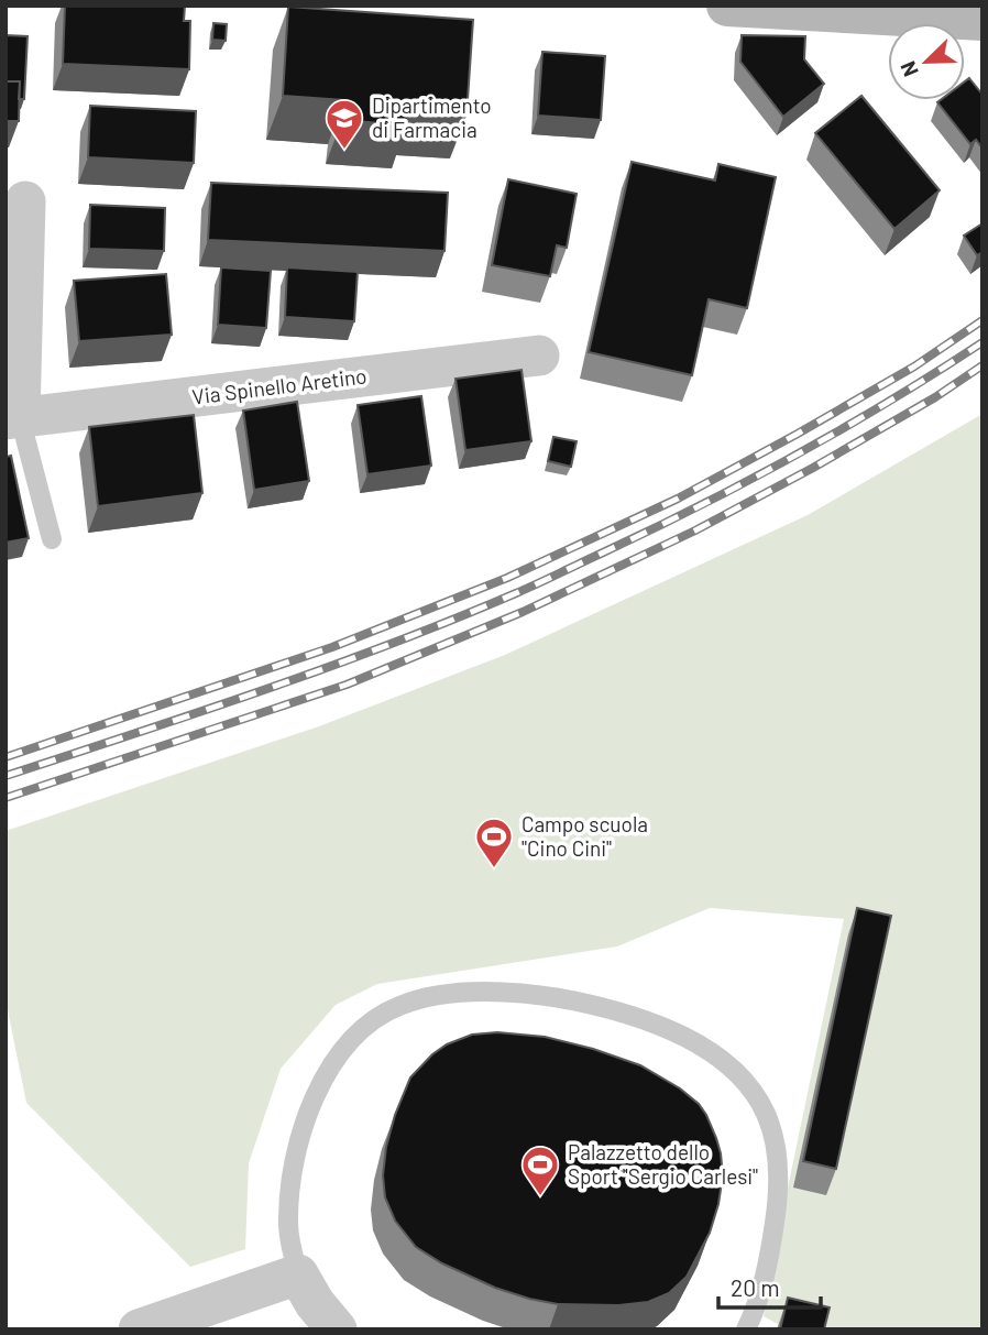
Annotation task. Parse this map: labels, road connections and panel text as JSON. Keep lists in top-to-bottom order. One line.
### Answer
{"streets":{"street":["Via Spinello Aretino"]},"places":{"school or university":["Dipartimento di Farmacia"],"sports":["Campo scuola \"Cino Cini\"","Palazzetto dello Sport \"Sergio Carlesi\""]},"scale_bar":"20 m","north":"bottom left"}
